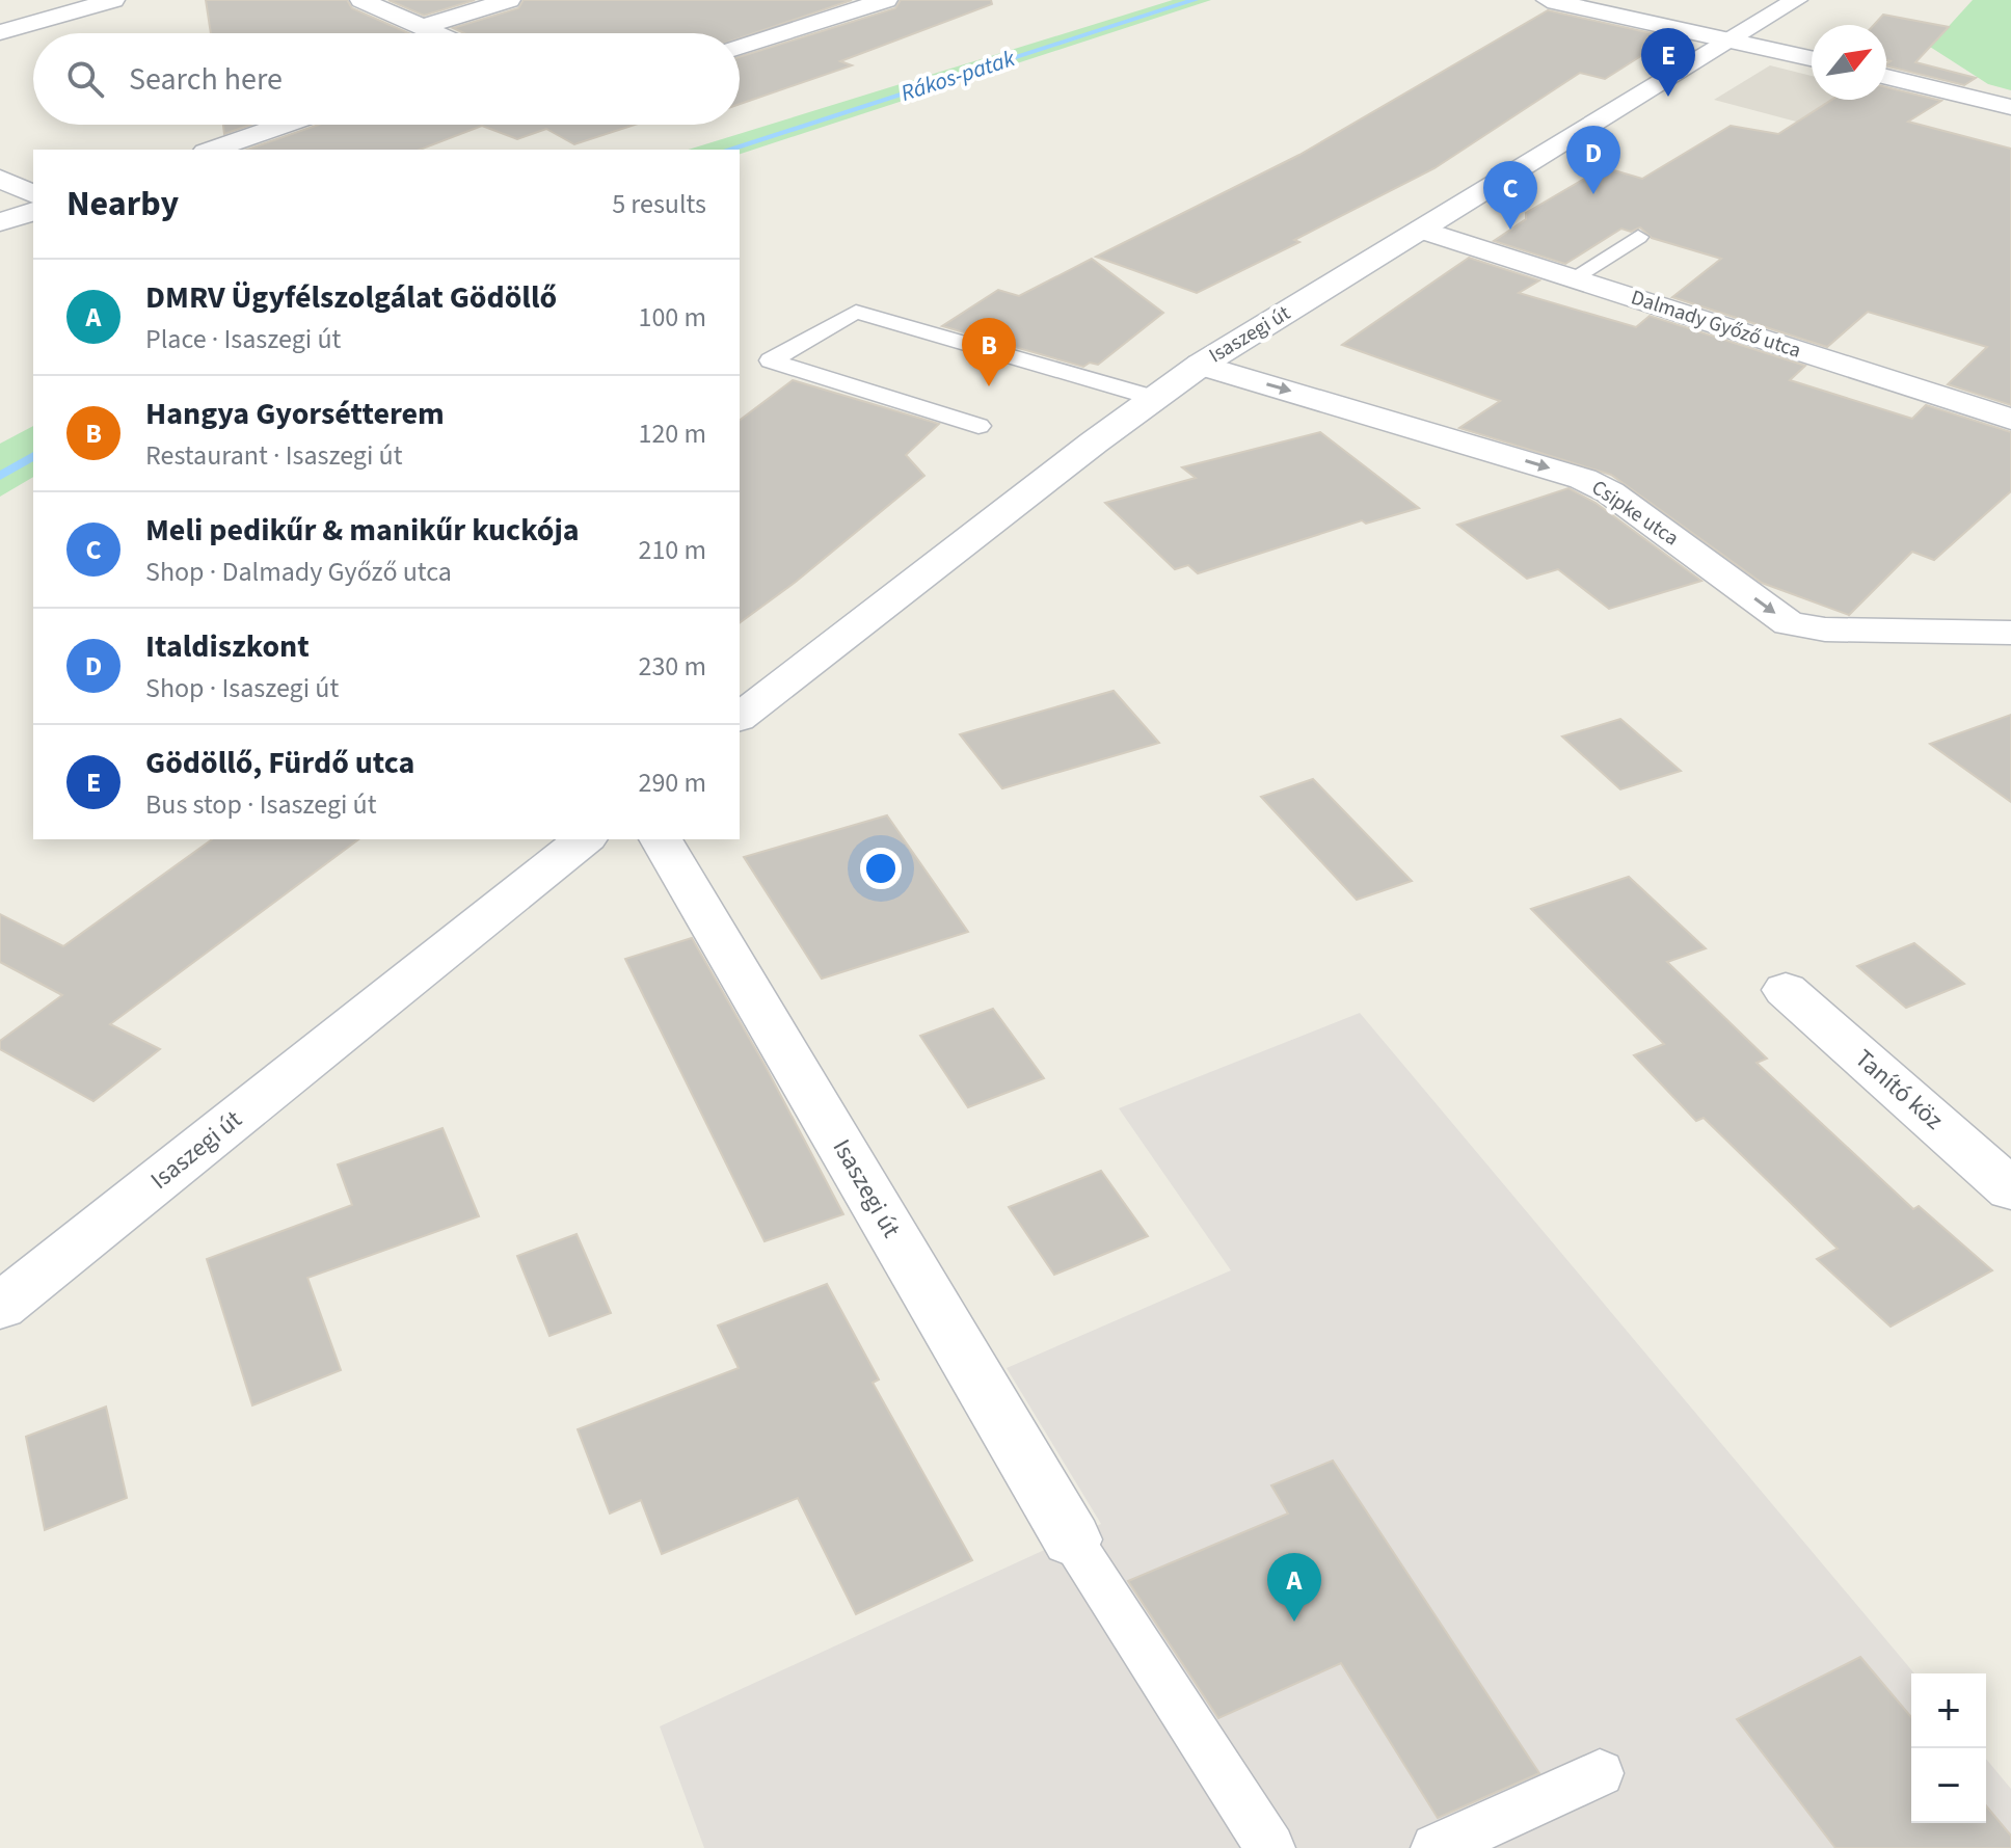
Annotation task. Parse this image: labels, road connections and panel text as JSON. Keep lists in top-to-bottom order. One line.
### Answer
{"streets":{"street":["Dalmady Győző utca","Isaszegi út","Csipke utca","Tanító köz"]},"crossings":[["Dalmady Győző utca","Isaszegi út"],["Isaszegi út","Csipke utca"]],"one_way":["Csipke utca"],"water":["Rákos-patak"],"north":"top right","page":{"pins":["E","D","C","B","A"],"search":"Search here","heading":["Nearby","5 results"],"list":[{"mark":"A","name":"DMRV Ügyfélszolgálat Gödöllő","note":"Place · Isaszegi út","value":"100 m"},{"mark":"B","name":"Hangya Gyorsétterem","note":"Restaurant · Isaszegi út","value":"120 m"},{"mark":"C","name":"Meli pedikűr & manikűr kuckója","note":"Shop · Dalmady Győző utca","value":"210 m"},{"mark":"D","name":"Italdiszkont","note":"Shop · Isaszegi út","value":"230 m"},{"mark":"E","name":"Gödöllő, Fürdő utca","note":"Bus stop · Isaszegi út","value":"290 m"}],"map_buttons":["+","−"]}}
